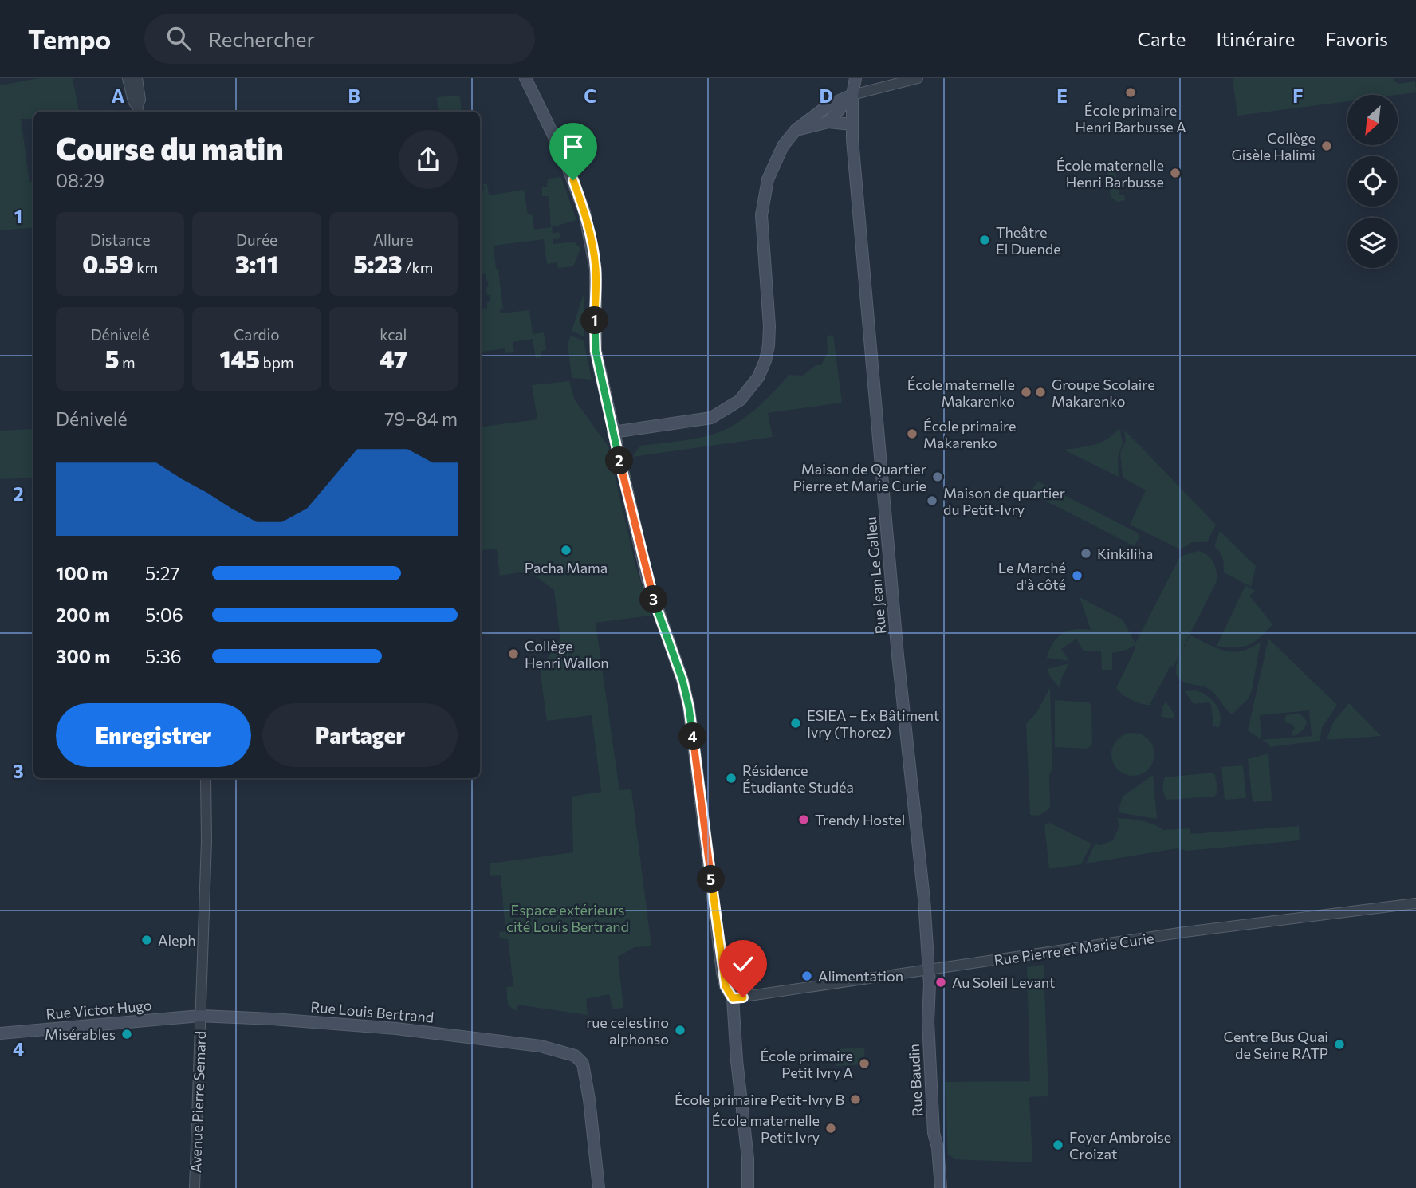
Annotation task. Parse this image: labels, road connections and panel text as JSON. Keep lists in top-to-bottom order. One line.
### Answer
{"streets":{"main road":["Rue Jean Le Galleu","Rue Victor Hugo","Rue Louis Bertrand","Rue Baudin"],"street":["Rue Pierre et Marie Curie","Avenue Pierre Semard"]},"crossings":[["Rue Jean Le Galleu","Rue Pierre et Marie Curie"],["Rue Jean Le Galleu","Rue Baudin"],["Rue Pierre et Marie Curie","Rue Baudin"],["Rue Victor Hugo","Rue Louis Bertrand"],["Rue Victor Hugo","Avenue Pierre Semard"],["Rue Louis Bertrand","Avenue Pierre Semard"]],"parks":["Espace extérieurs cité Louis Bertrand"],"places":["École primaire Henri Barbusse A","Collège Gisèle Halimi","École maternelle Henri Barbusse","Theâtre El Duende","École maternelle Makarenko","Groupe Scolaire Makarenko","École primaire Makarenko","Maison de Quartier Pierre et Marie Curie","Maison de quartier du Petit-Ivry","Pacha Mama","Kinkiliha","Le Marché d'à côté","Collège Henri Wallon","ESIEA – Ex Bâtiment Ivry (Thorez)","Résidence Étudiante Studéa","Trendy Hostel","Aleph","Alimentation","Au Soleil Levant","rue celestino alphonso","Misérables","Centre Bus Quai de Seine RATP","École primaire Petit Ivry A","École primaire Petit-Ivry B","École maternelle Petit Ivry","Foyer Ambroise Croizat"],"north":"bottom left","page":{"header":"Tempo","search":"Rechercher","nav":["Carte","Itinéraire","Favoris"],"heading":["Course du matin","08:29"],"stats":[["Distance","0.59 km"],["Durée","3:11"],["Allure","5:23 /km"],["Dénivelé","5 m"],["Cardio","145 bpm"],["kcal","47"]],"pins":["1","2","3","4","5"],"chart":["Dénivelé","79–84 m"],"list":[{"name":"100 m","note":"5:27"},{"name":"200 m","note":"5:06"},{"name":"300 m","note":"5:36"}],"buttons":["Enregistrer","Partager"]},"grid":{"columns":["A","B","C","D","E","F"],"rows":["1","2","3","4"]}}
